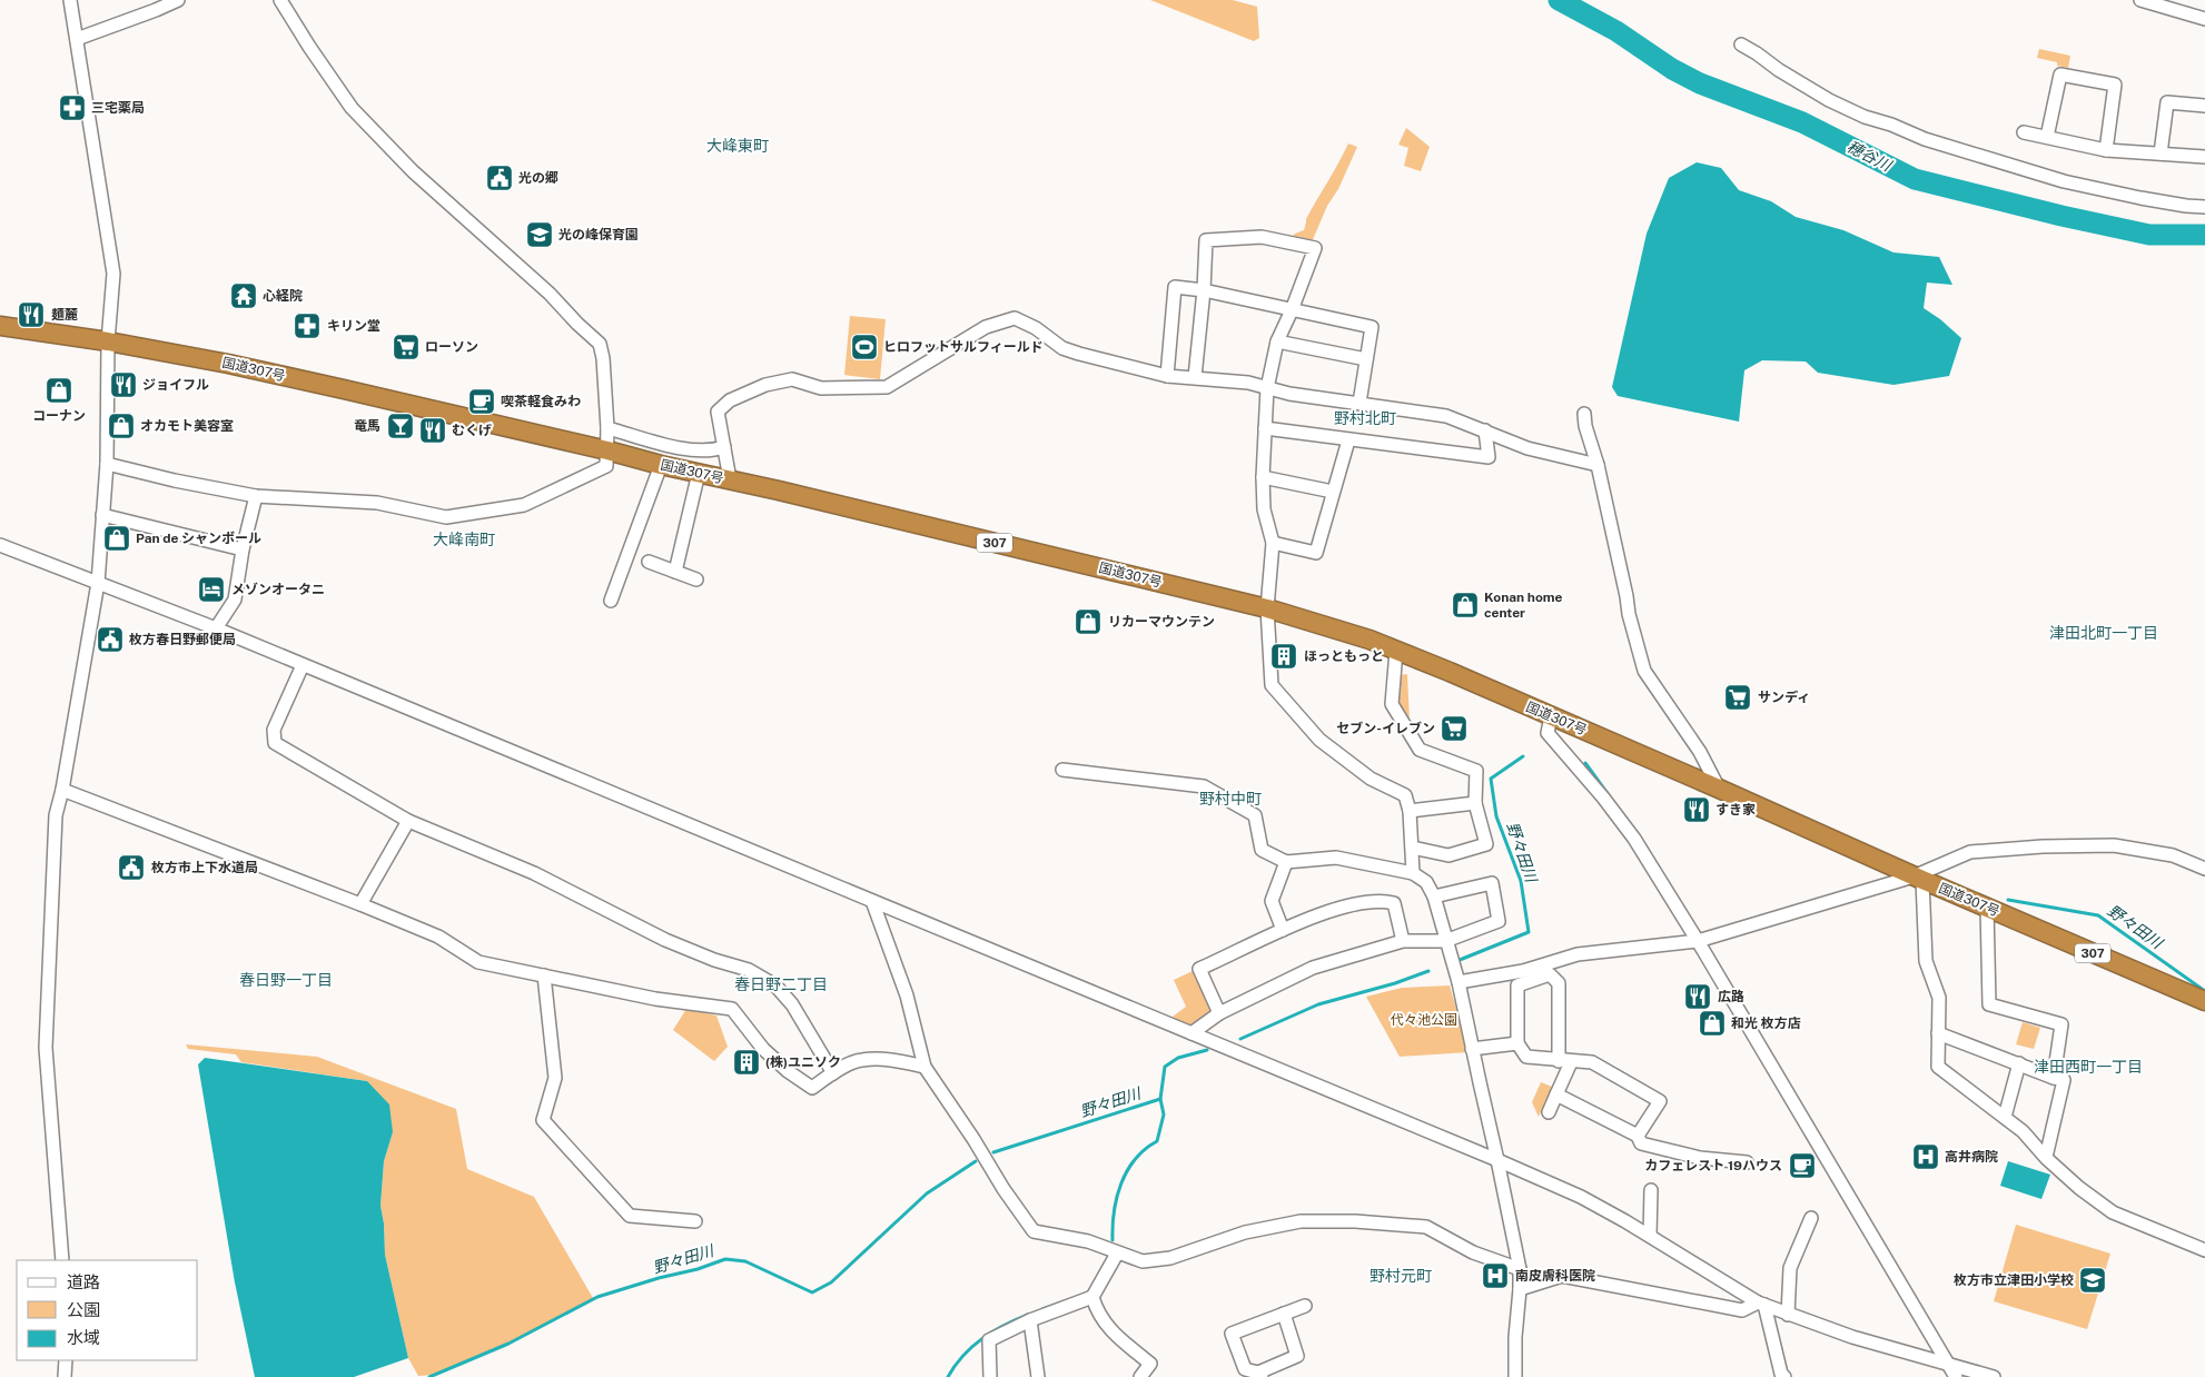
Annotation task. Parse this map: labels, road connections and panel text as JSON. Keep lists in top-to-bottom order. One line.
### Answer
{"streets":{"highway":["国道307号","307"]},"districts":["大峰東町","野村北町","大峰南町","津田北町一丁目","野村中町","春日野一丁目","春日野二丁目","津田西町一丁目","野村元町"],"water":["穂谷川","野々田川"],"parks":["代々池公園"],"places":{"pharmacy":["三宅薬局","キリン堂"],"public building":["光の郷","枚方春日野郵便局","枚方市上下水道局"],"school or university":["光の峰保育園","枚方市立津田小学校"],"temple":["心経院"],"restaurant":["麺麓","ジョイフル","むくげ","すき家","広路"],"supermarket":["ローソン","サンディ","セブン-イレブン"],"sports":["ヒロフットサルフィールド"],"shop":["コーナン","オカモト美容室","Pan de シャンボール","Konan home center","リカーマウンテン","和光 枚方店"],"cafe":["喫茶軽食みわ","カフェレスト 19ハウス"],"bar":["竜馬"],"hotel":["メゾンオータニ"],"building":["ほっともっと","(株)ユニソク"],"hospital":["高井病院","南皮膚科医院"]},"legend":["道路","公園","水域"]}
